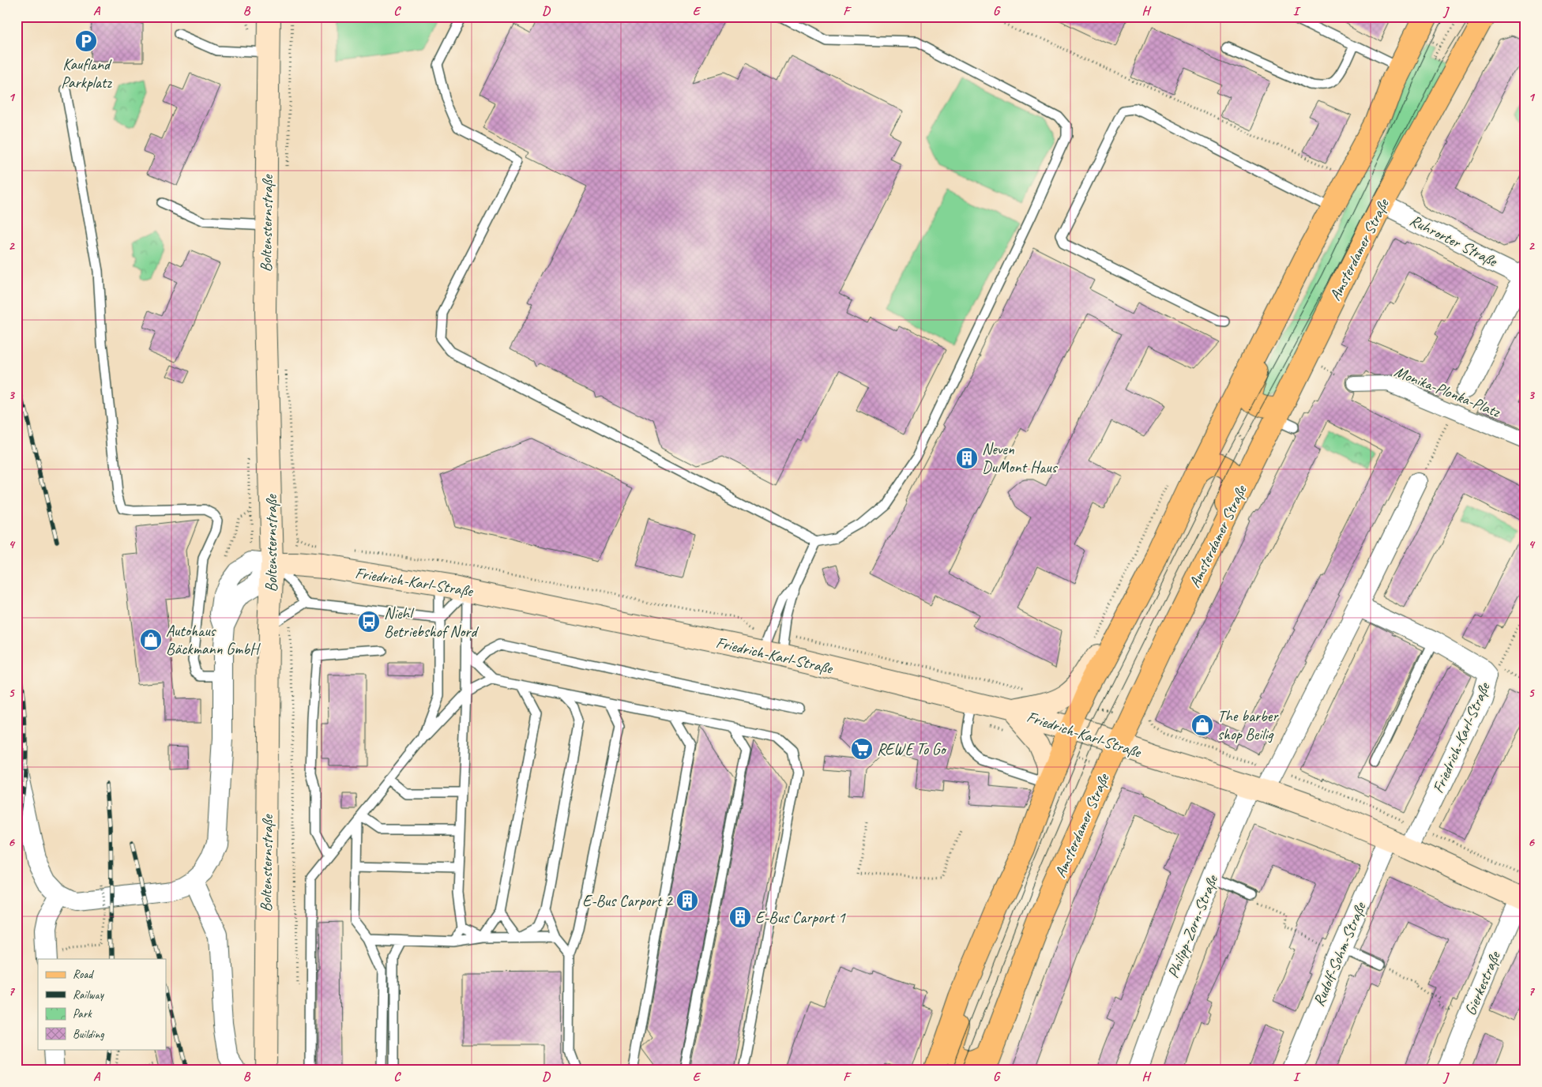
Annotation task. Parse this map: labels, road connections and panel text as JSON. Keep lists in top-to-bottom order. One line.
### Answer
{"streets":{"main road":["Boltensternstraße","Amsterdamer Straße","Friedrich-Karl-Straße"],"street":["Ruhrorter Straße","Monika-Plonka-Platz","Philipp-Zorn-Straße","Rudolf-Sohm-Straße","Gierkestraße"]},"crossings":[["Boltensternstraße","Friedrich-Karl-Straße"],["Ruhrorter Straße","Amsterdamer Straße"],["Amsterdamer Straße","Friedrich-Karl-Straße"],["Friedrich-Karl-Straße","Philipp-Zorn-Straße"],["Friedrich-Karl-Straße","Rudolf-Sohm-Straße"],["Friedrich-Karl-Straße","Gierkestraße"]],"places":{"parking":["Kaufland Parkplatz"],"building":["Neven DuMont Haus","E-Bus Carport 2","E-Bus Carport 1"],"bus stop":["Niehl Betriebshof Nord"],"shop":["Autohaus Bäckmann GmbH","The barber shop Beilig"],"supermarket":["REWE To Go"]},"legend":["Road","Railway","Park","Building"],"grid":{"columns":["A","B","C","D","E","F","G","H","I","J"],"rows":["1","2","3","4","5","6","7"]}}
